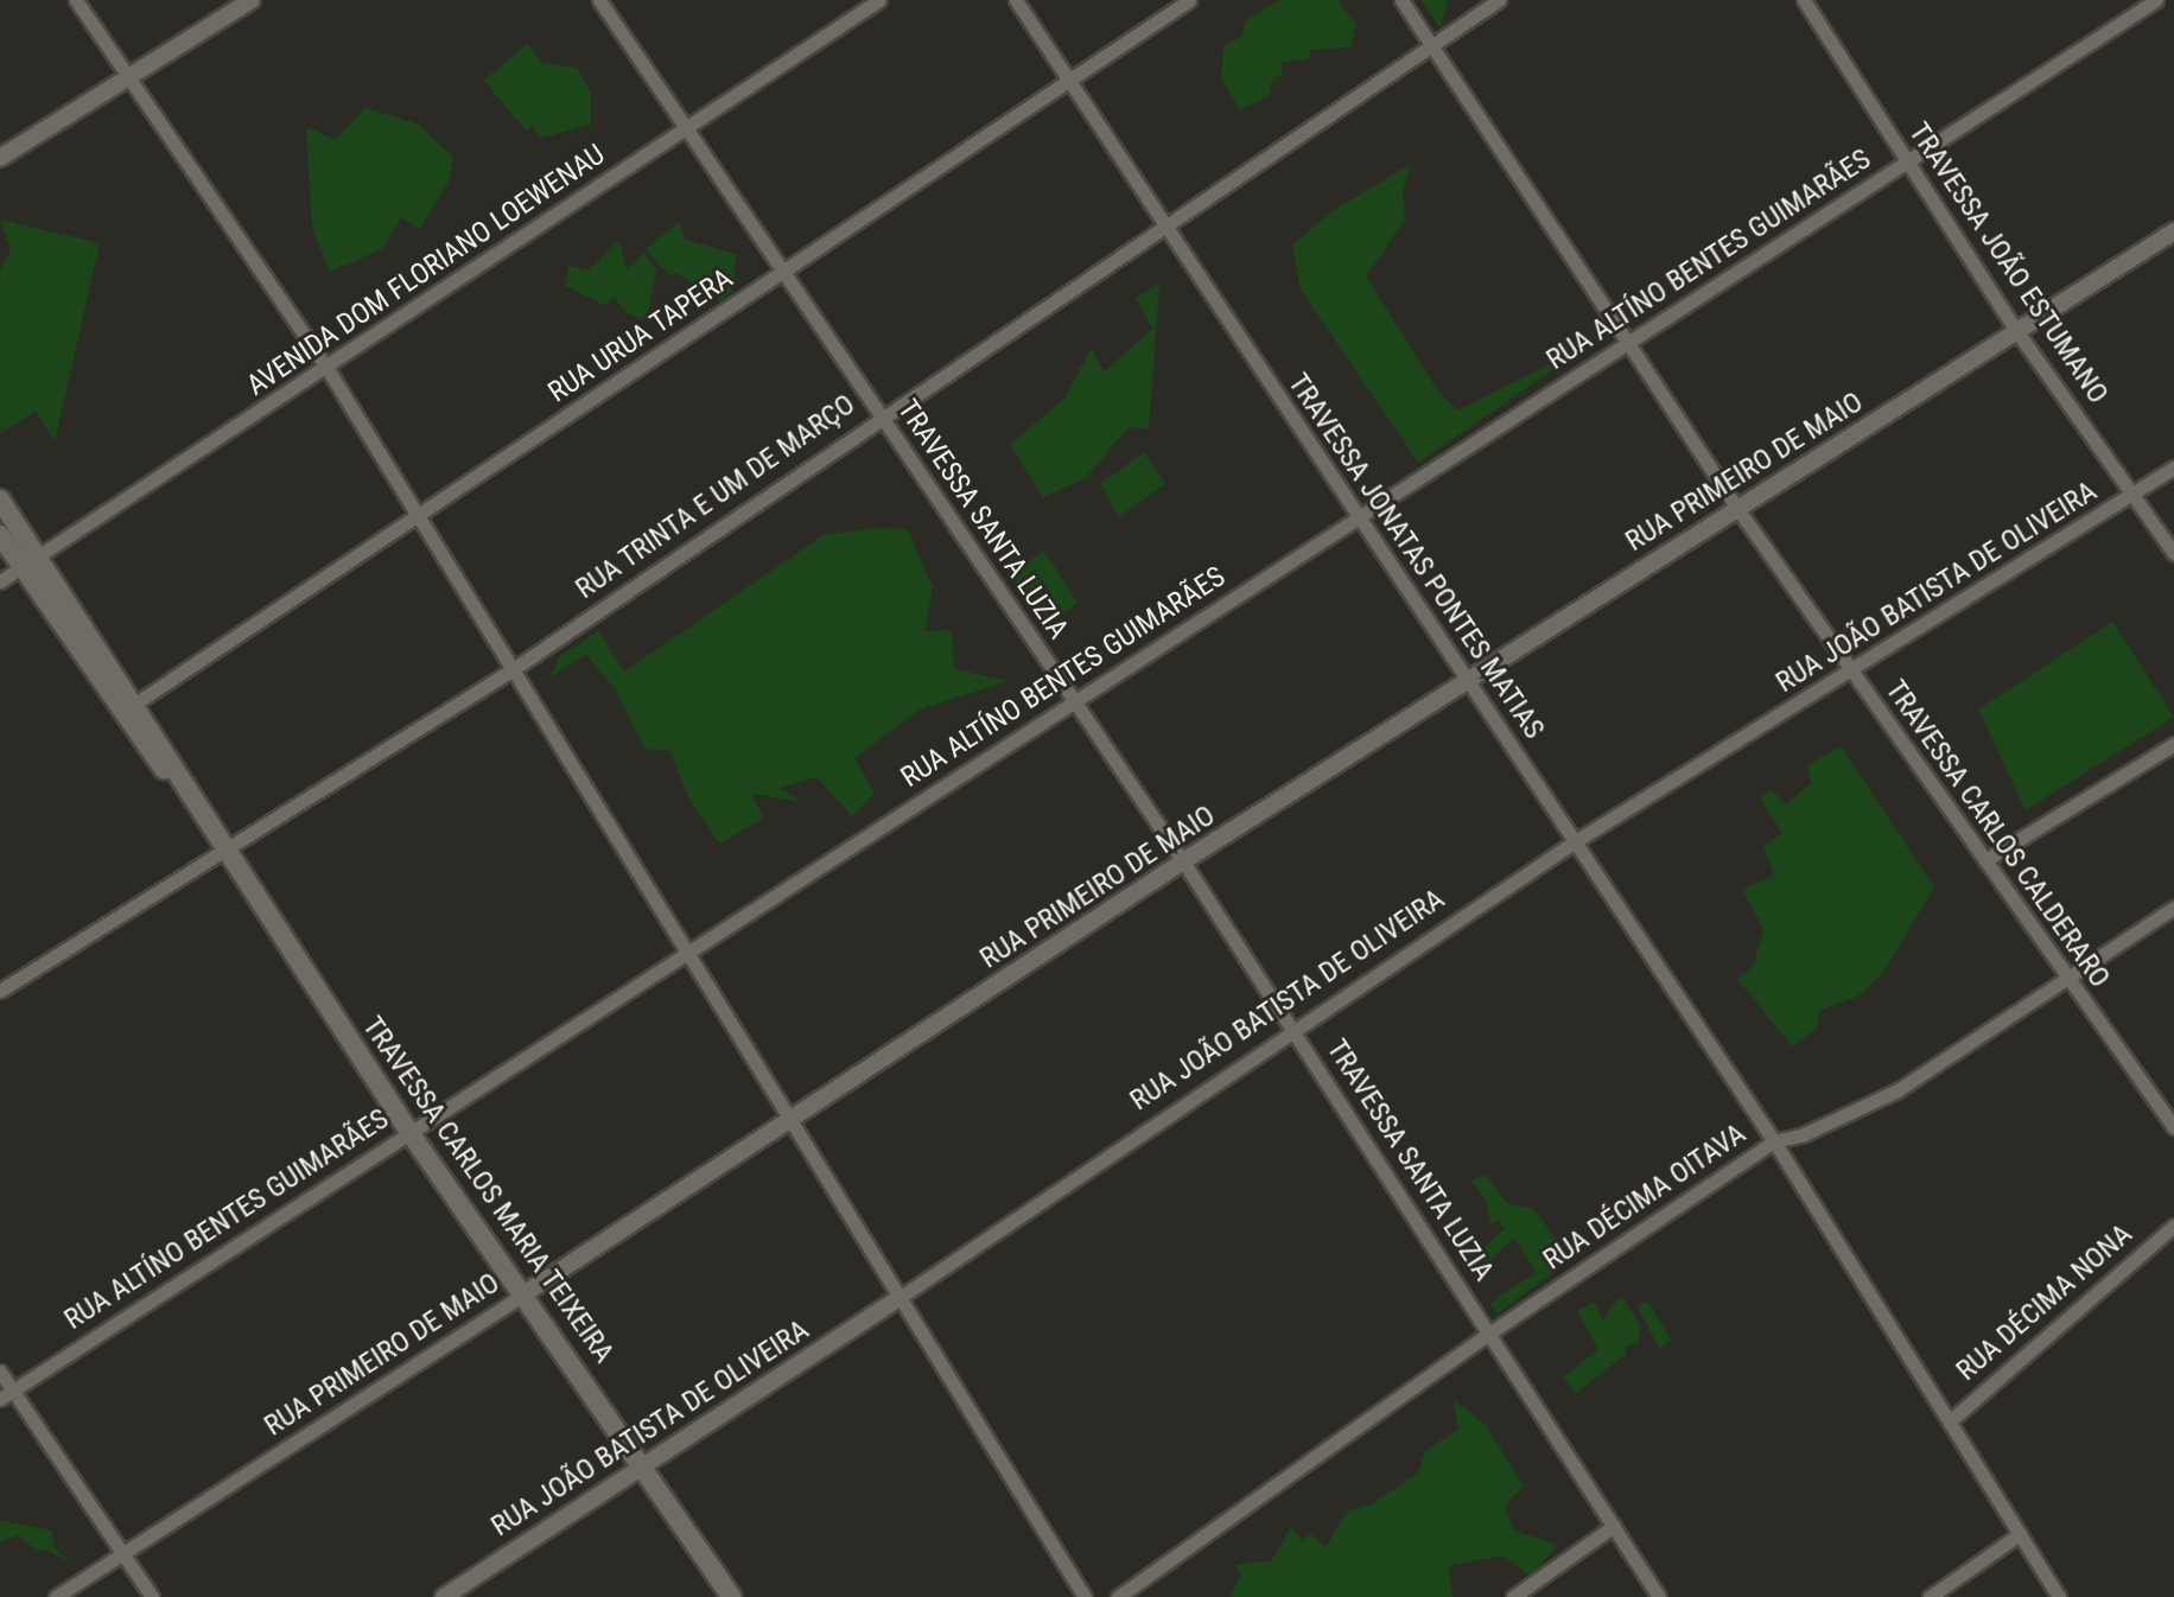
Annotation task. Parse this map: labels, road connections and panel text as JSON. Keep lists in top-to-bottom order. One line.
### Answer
{"streets":{"main road":["TRAVESSA CARLOS MARIA TEIXEIRA"],"street":["RUA ALTÍNO BENTES GUIMARÃES","TRAVESSA JOÃO ESTUMANO","AVENIDA DOM FLORIANO LOEWENAU","RUA URUA TAPERA","RUA PRIMEIRO DE MAIO","RUA TRINTA E UM DE MARÇO","TRAVESSA SANTA LUZIA","TRAVESSA JONATAS PONTES MATIAS","RUA JOÃO BATISTA DE OLIVEIRA","TRAVESSA CARLOS CALDERARO","RUA DÉCIMA OITAVA","RUA DÉCIMA NONA"]},"crossings":[["RUA ALTÍNO BENTES GUIMARÃES","TRAVESSA JOÃO ESTUMANO"],["RUA ALTÍNO BENTES GUIMARÃES","TRAVESSA SANTA LUZIA"],["RUA ALTÍNO BENTES GUIMARÃES","TRAVESSA JONATAS PONTES MATIAS"],["RUA ALTÍNO BENTES GUIMARÃES","TRAVESSA CARLOS CALDERARO"],["RUA ALTÍNO BENTES GUIMARÃES","TRAVESSA CARLOS MARIA TEIXEIRA"],["TRAVESSA JOÃO ESTUMANO","RUA PRIMEIRO DE MAIO"],["TRAVESSA JOÃO ESTUMANO","RUA JOÃO BATISTA DE OLIVEIRA"],["AVENIDA DOM FLORIANO LOEWENAU","TRAVESSA SANTA LUZIA"],["AVENIDA DOM FLORIANO LOEWENAU","TRAVESSA CARLOS MARIA TEIXEIRA"],["RUA URUA TAPERA","TRAVESSA SANTA LUZIA"],["RUA URUA TAPERA","TRAVESSA JONATAS PONTES MATIAS"],["RUA URUA TAPERA","TRAVESSA CARLOS MARIA TEIXEIRA"],["RUA PRIMEIRO DE MAIO","TRAVESSA SANTA LUZIA"],["RUA PRIMEIRO DE MAIO","TRAVESSA JONATAS PONTES MATIAS"],["RUA PRIMEIRO DE MAIO","TRAVESSA CARLOS CALDERARO"],["RUA PRIMEIRO DE MAIO","TRAVESSA CARLOS MARIA TEIXEIRA"],["RUA TRINTA E UM DE MARÇO","TRAVESSA SANTA LUZIA"],["RUA TRINTA E UM DE MARÇO","TRAVESSA JONATAS PONTES MATIAS"],["RUA TRINTA E UM DE MARÇO","TRAVESSA CARLOS CALDERARO"],["RUA TRINTA E UM DE MARÇO","TRAVESSA CARLOS MARIA TEIXEIRA"],["TRAVESSA SANTA LUZIA","RUA JOÃO BATISTA DE OLIVEIRA"],["TRAVESSA SANTA LUZIA","RUA DÉCIMA OITAVA"],["TRAVESSA JONATAS PONTES MATIAS","RUA JOÃO BATISTA DE OLIVEIRA"],["TRAVESSA JONATAS PONTES MATIAS","RUA DÉCIMA OITAVA"],["RUA JOÃO BATISTA DE OLIVEIRA","TRAVESSA CARLOS CALDERARO"],["RUA JOÃO BATISTA DE OLIVEIRA","TRAVESSA CARLOS MARIA TEIXEIRA"],["TRAVESSA CARLOS CALDERARO","RUA DÉCIMA OITAVA"]]}
